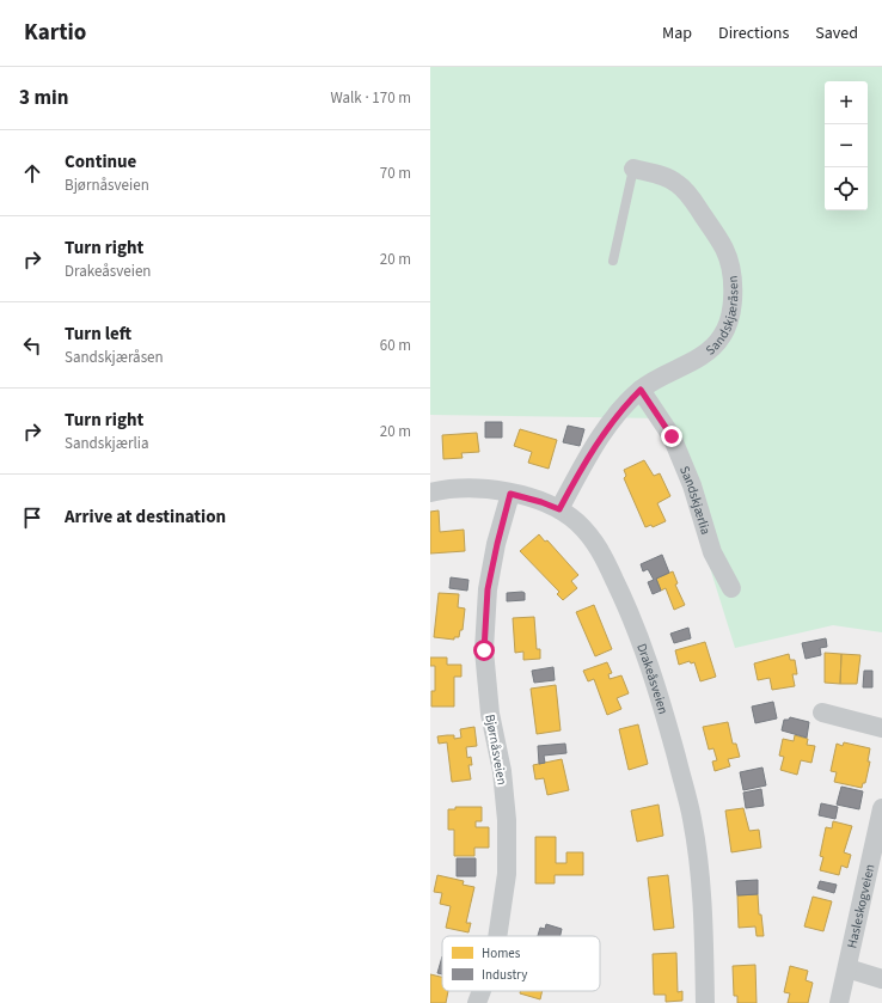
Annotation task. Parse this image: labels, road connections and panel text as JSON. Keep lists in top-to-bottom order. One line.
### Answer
{"streets":{"street":["Sandskjæråsen","Sandskjærlia","Drakeåsveien","Bjørnåsveien","Hasleskogveien"]},"crossings":[["Sandskjæråsen","Sandskjærlia"],["Sandskjæråsen","Drakeåsveien"],["Drakeåsveien","Bjørnåsveien"]],"legend":["Homes","Industry"],"page":{"header":"Kartio","nav":["Map","Directions","Saved"],"heading":["3 min","Walk · 170 m"],"map_buttons":["+","−"],"list":[["Continue","Bjørnåsveien","70 m"],["Turn right","Drakeåsveien","20 m"],["Turn left","Sandskjæråsen","60 m"],["Turn right","Sandskjærlia","20 m"],"Arrive at destination"]}}
